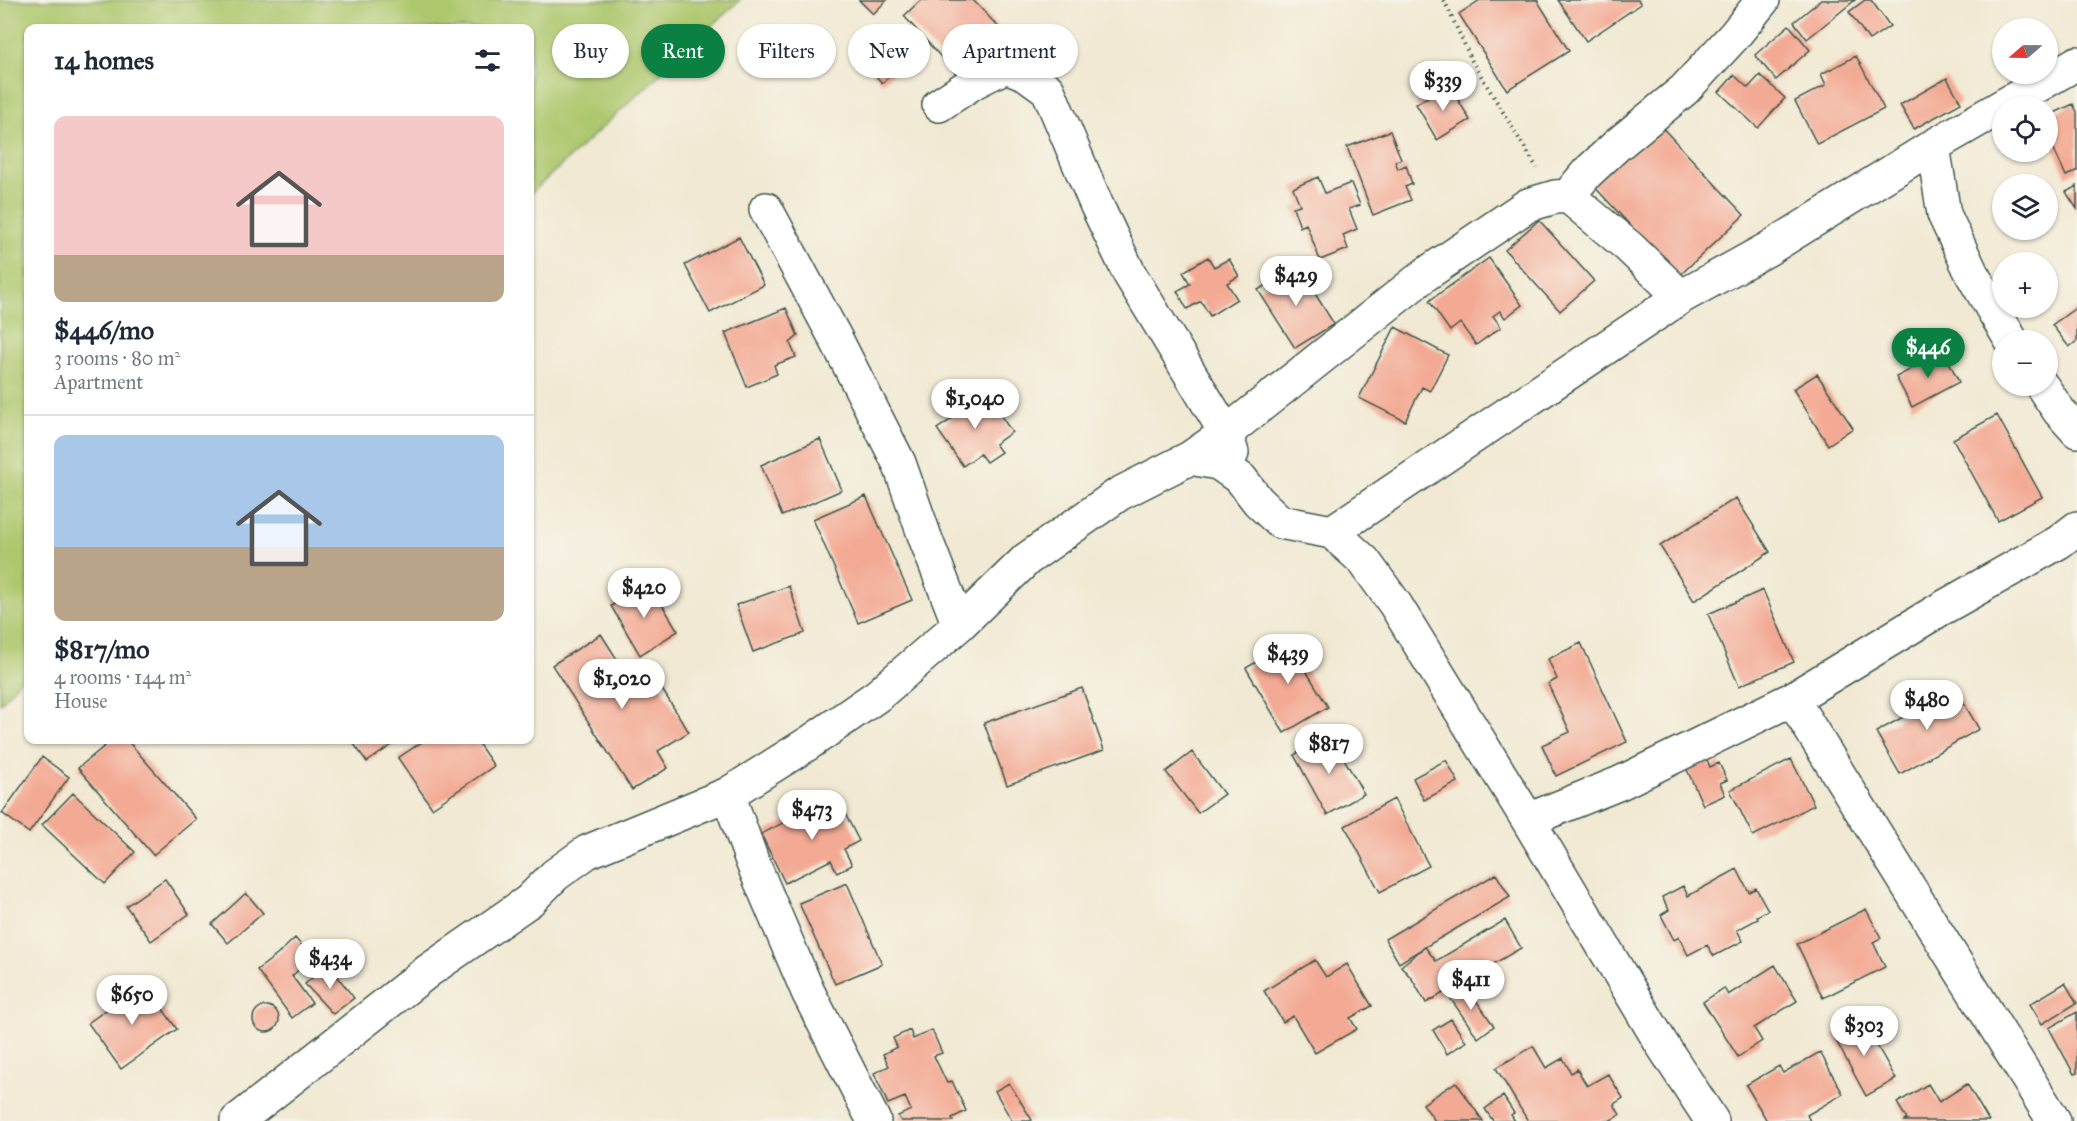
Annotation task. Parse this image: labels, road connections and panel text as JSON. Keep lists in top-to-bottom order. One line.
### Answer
{"north":"left","page":{"map_buttons":["+","−"],"chip":["Buy","Rent","Filters","New","Apartment"],"heading":"14 homes","price":["$339","$429","$446","$1,040","$420","$439","$1,020","$480","$817","$473","$434","$411","$650","$303"],"list":[{"name":"$446/mo","note":"3 rooms · 80 m² · Apartment"},{"name":"$817/mo","note":"4 rooms · 144 m² · House"}]}}
